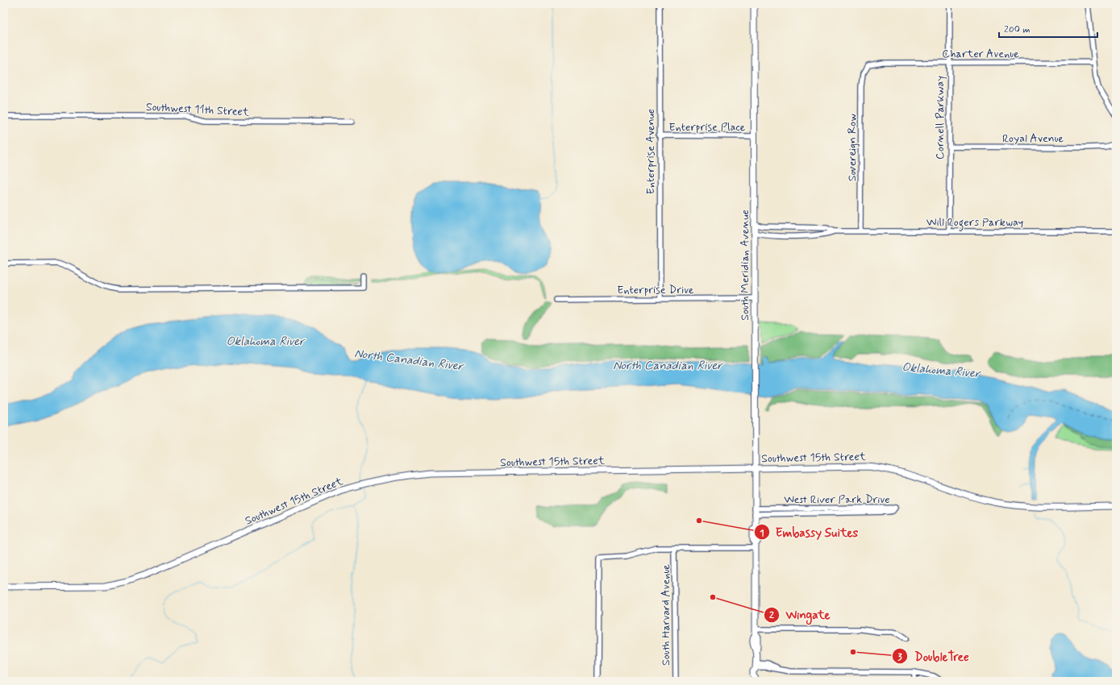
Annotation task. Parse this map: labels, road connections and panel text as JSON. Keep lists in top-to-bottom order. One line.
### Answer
{"streets":{"main road":["South Meridian Avenue","Southwest 15th Street"],"street":["Charter Avenue","Southwest 11th Street","Cornell Parkway","Enterprise Place","Royal Avenue","Sovereign Row","Enterprise Avenue","Will Rogers Parkway","Enterprise Drive","West River Park Drive","South Harvard Avenue"]},"crossings":[["Charter Avenue","Cornell Parkway"],["Charter Avenue","Sovereign Row"],["Cornell Parkway","Royal Avenue"],["Cornell Parkway","Will Rogers Parkway"],["Enterprise Place","Enterprise Avenue"],["Enterprise Place","South Meridian Avenue"],["Sovereign Row","Will Rogers Parkway"],["Enterprise Avenue","Enterprise Drive"],["Will Rogers Parkway","South Meridian Avenue"],["South Meridian Avenue","Enterprise Drive"],["South Meridian Avenue","Southwest 15th Street"],["South Meridian Avenue","West River Park Drive"]],"water":["Oklahoma River","North Canadian River"],"places":["Embassy Suites","Wingate","DoubleTree"],"scale_bar":"200 m"}
